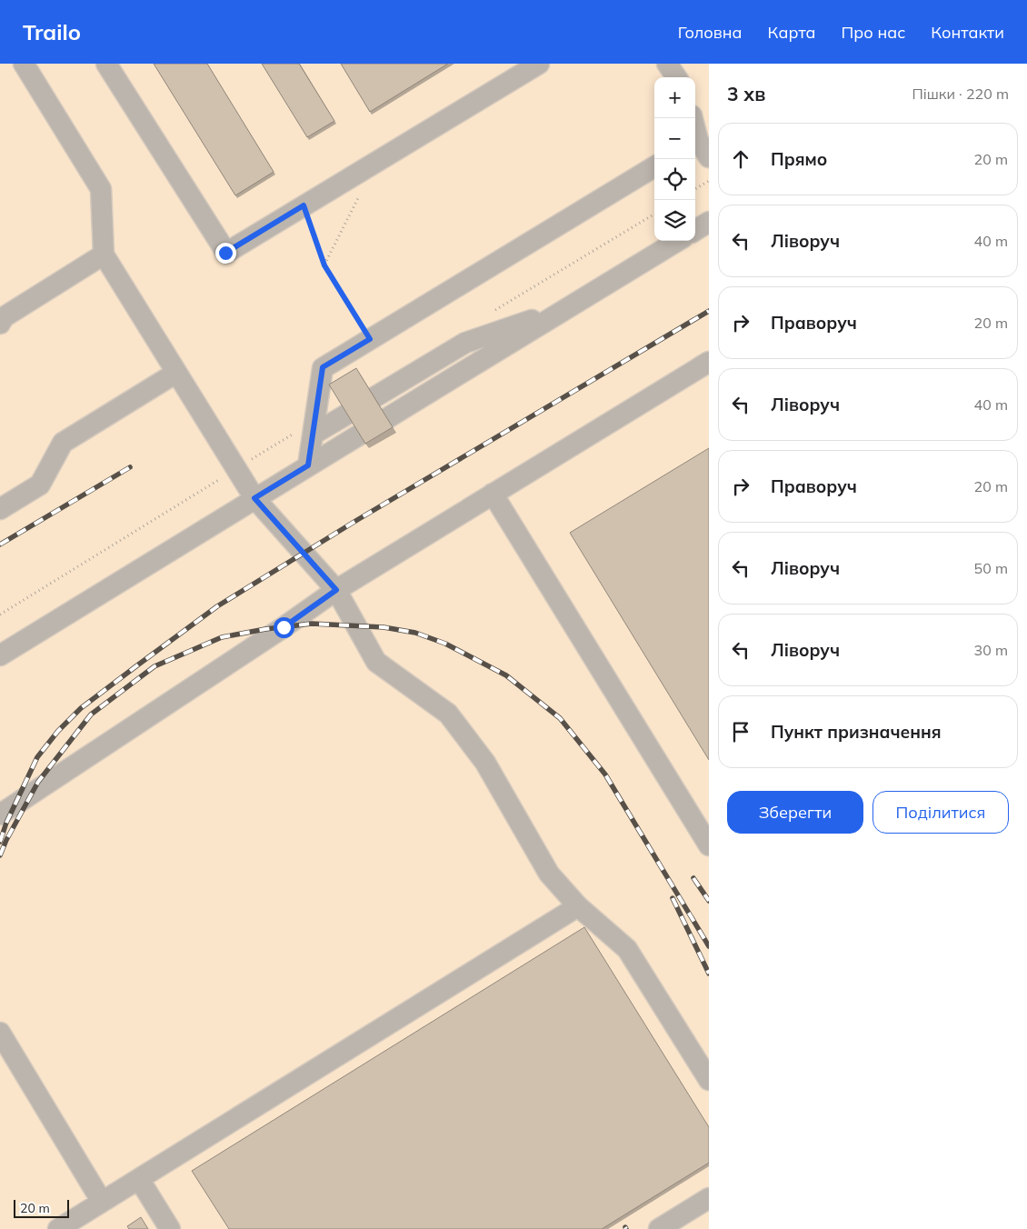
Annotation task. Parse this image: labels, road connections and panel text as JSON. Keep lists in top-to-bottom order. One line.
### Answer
{"scale_bar":"20 m","page":{"header":"Trailo","nav":["Головна","Карта","Про нас","Контакти"],"heading":["3 хв","Пішки · 220 m"],"map_buttons":["+","−"],"list":[["Прямо","20 m"],["Ліворуч","40 m"],["Праворуч","20 m"],["Ліворуч","40 m"],["Праворуч","20 m"],["Ліворуч","50 m"],["Ліворуч","30 m"],"Пункт призначення"],"buttons":["Зберегти","Поділитися"],"scale":"20 m"}}
